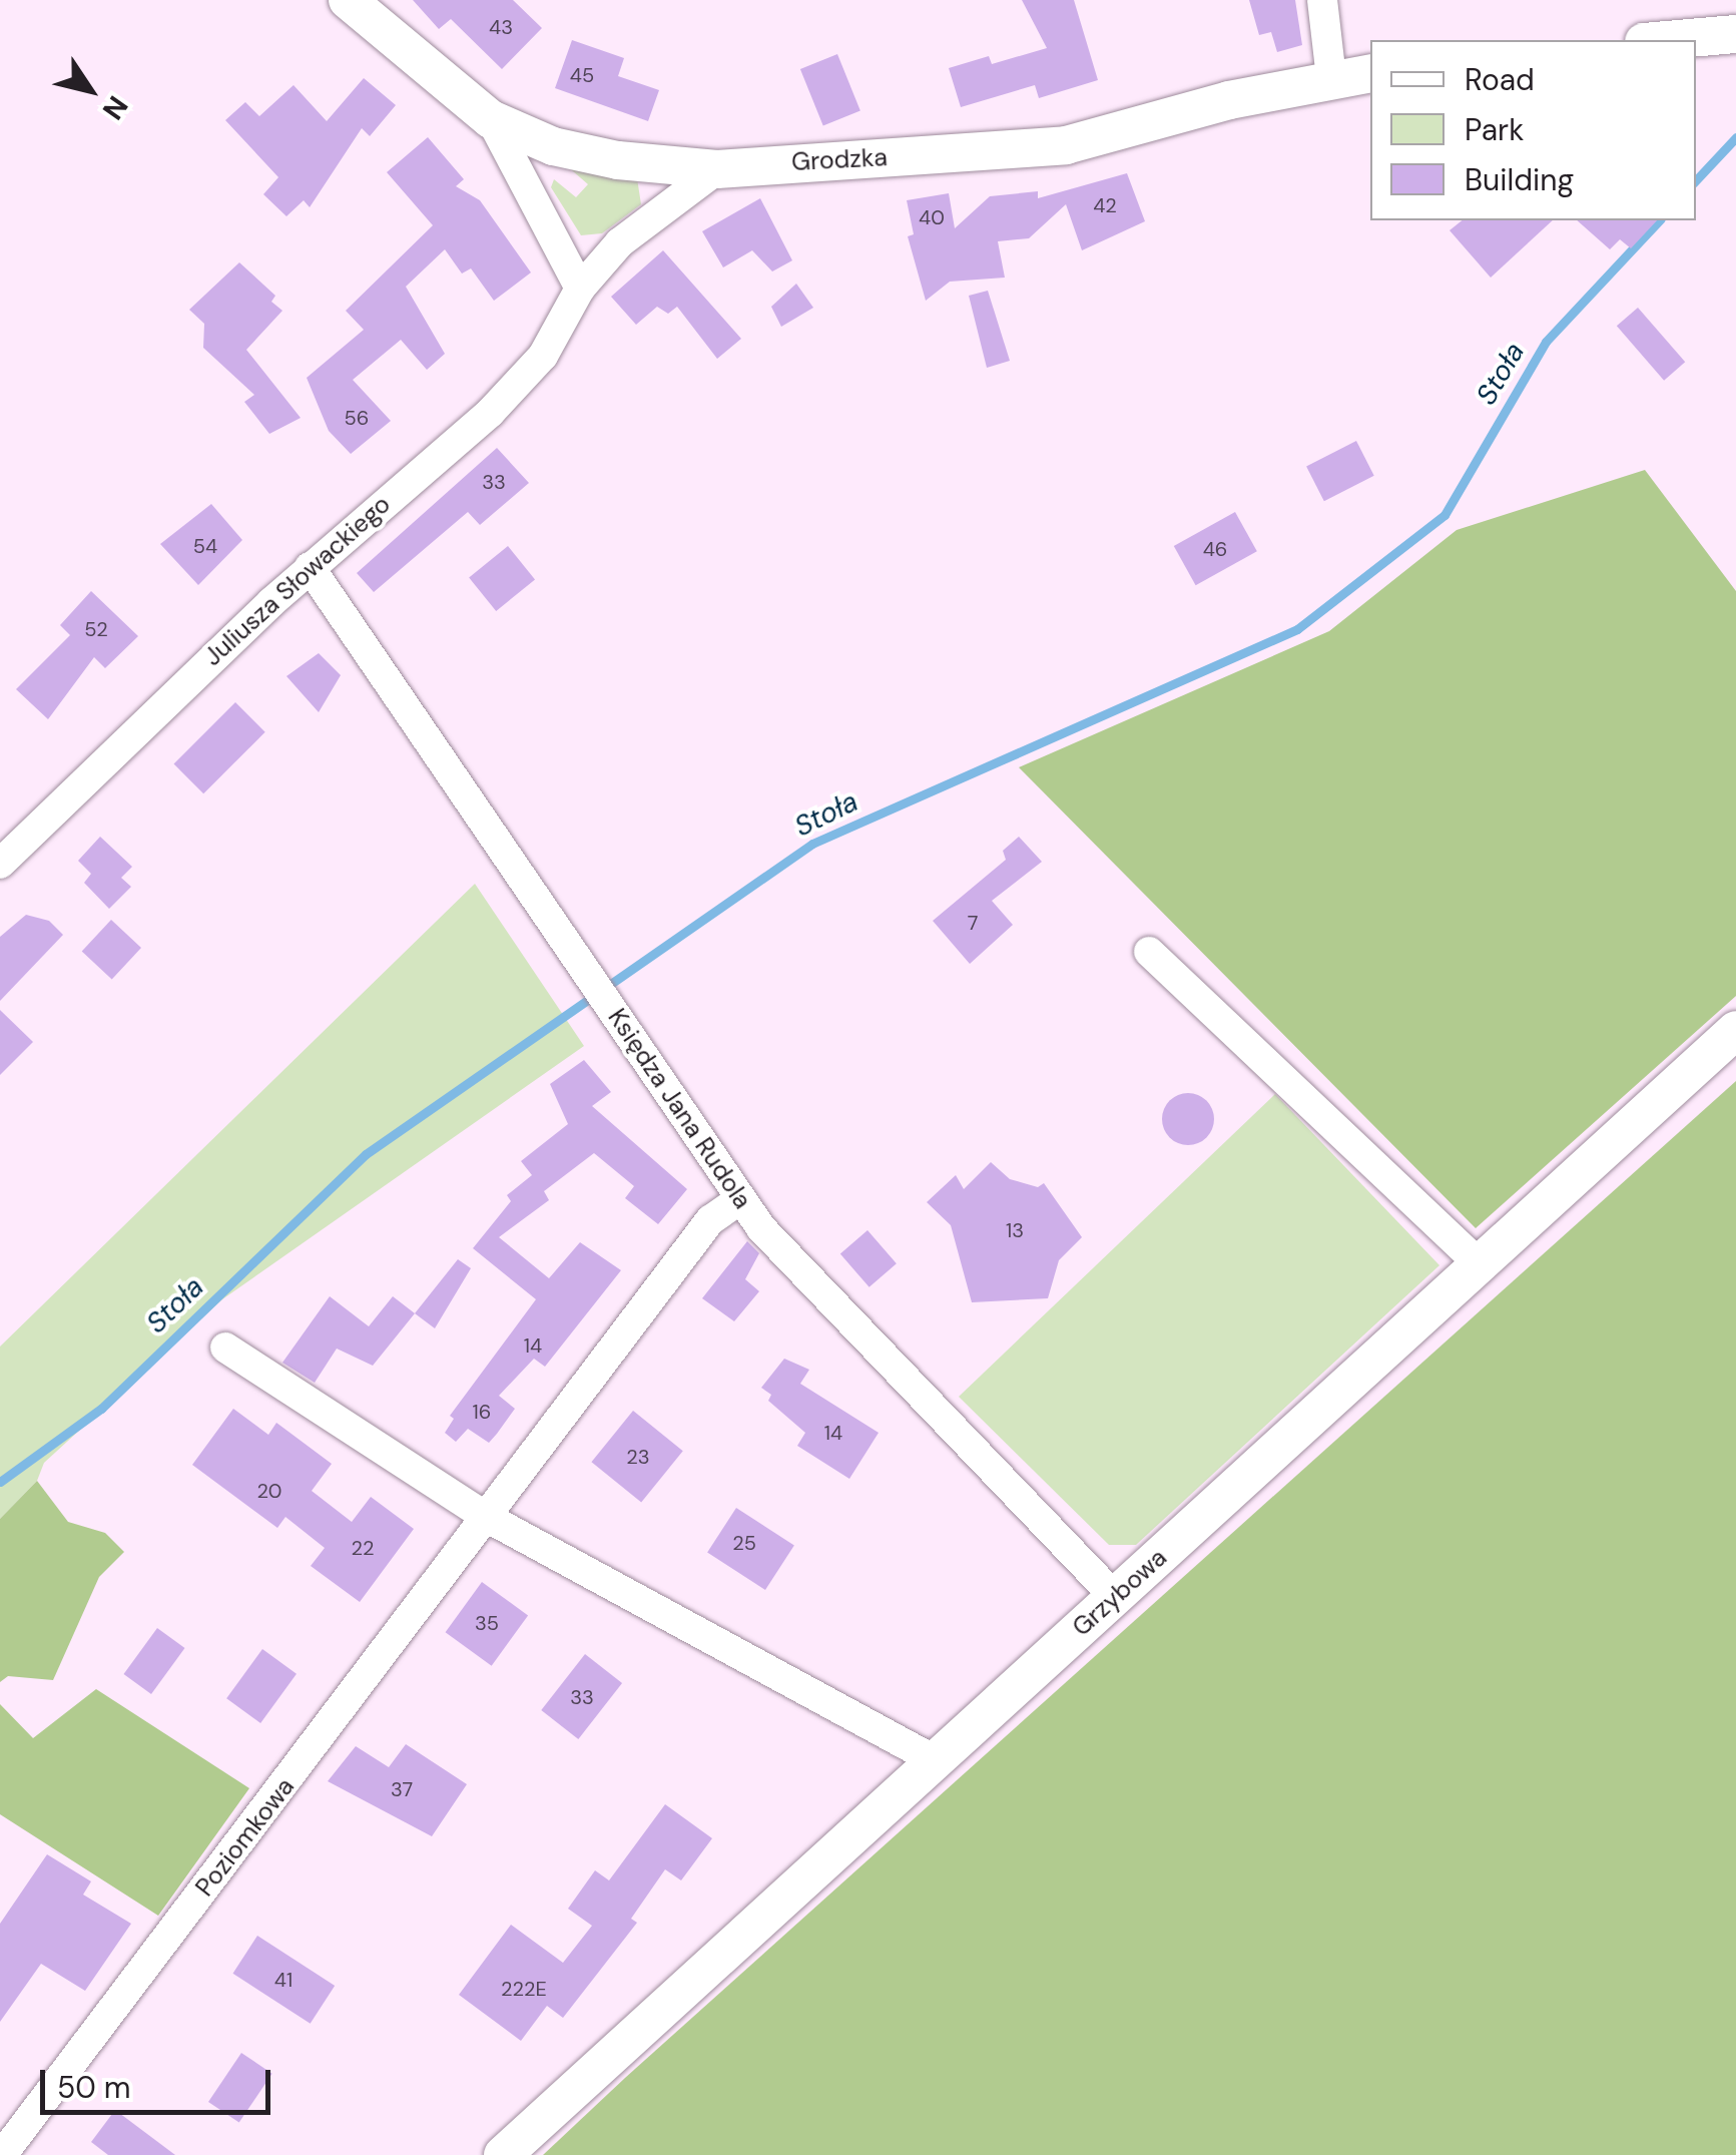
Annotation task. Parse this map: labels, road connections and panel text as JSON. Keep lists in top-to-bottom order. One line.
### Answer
{"streets":{"street":["Grodzka","Juliusza Słowackiego","Księdza Jana Rudola","Grzybowa","Poziomkowa"]},"crossings":[["Grodzka","Juliusza Słowackiego"],["Juliusza Słowackiego","Księdza Jana Rudola"],["Księdza Jana Rudola","Grzybowa"],["Księdza Jana Rudola","Poziomkowa"]],"water":["Stoła"],"house_numbers":["43","45","42","40","56","33","54","46","52","7","13","14","16","14","23","20","25","22","35","33","37","41","222E"],"legend":["Road","Park","Building"],"scale_bar":"50 m","north":"bottom right"}
